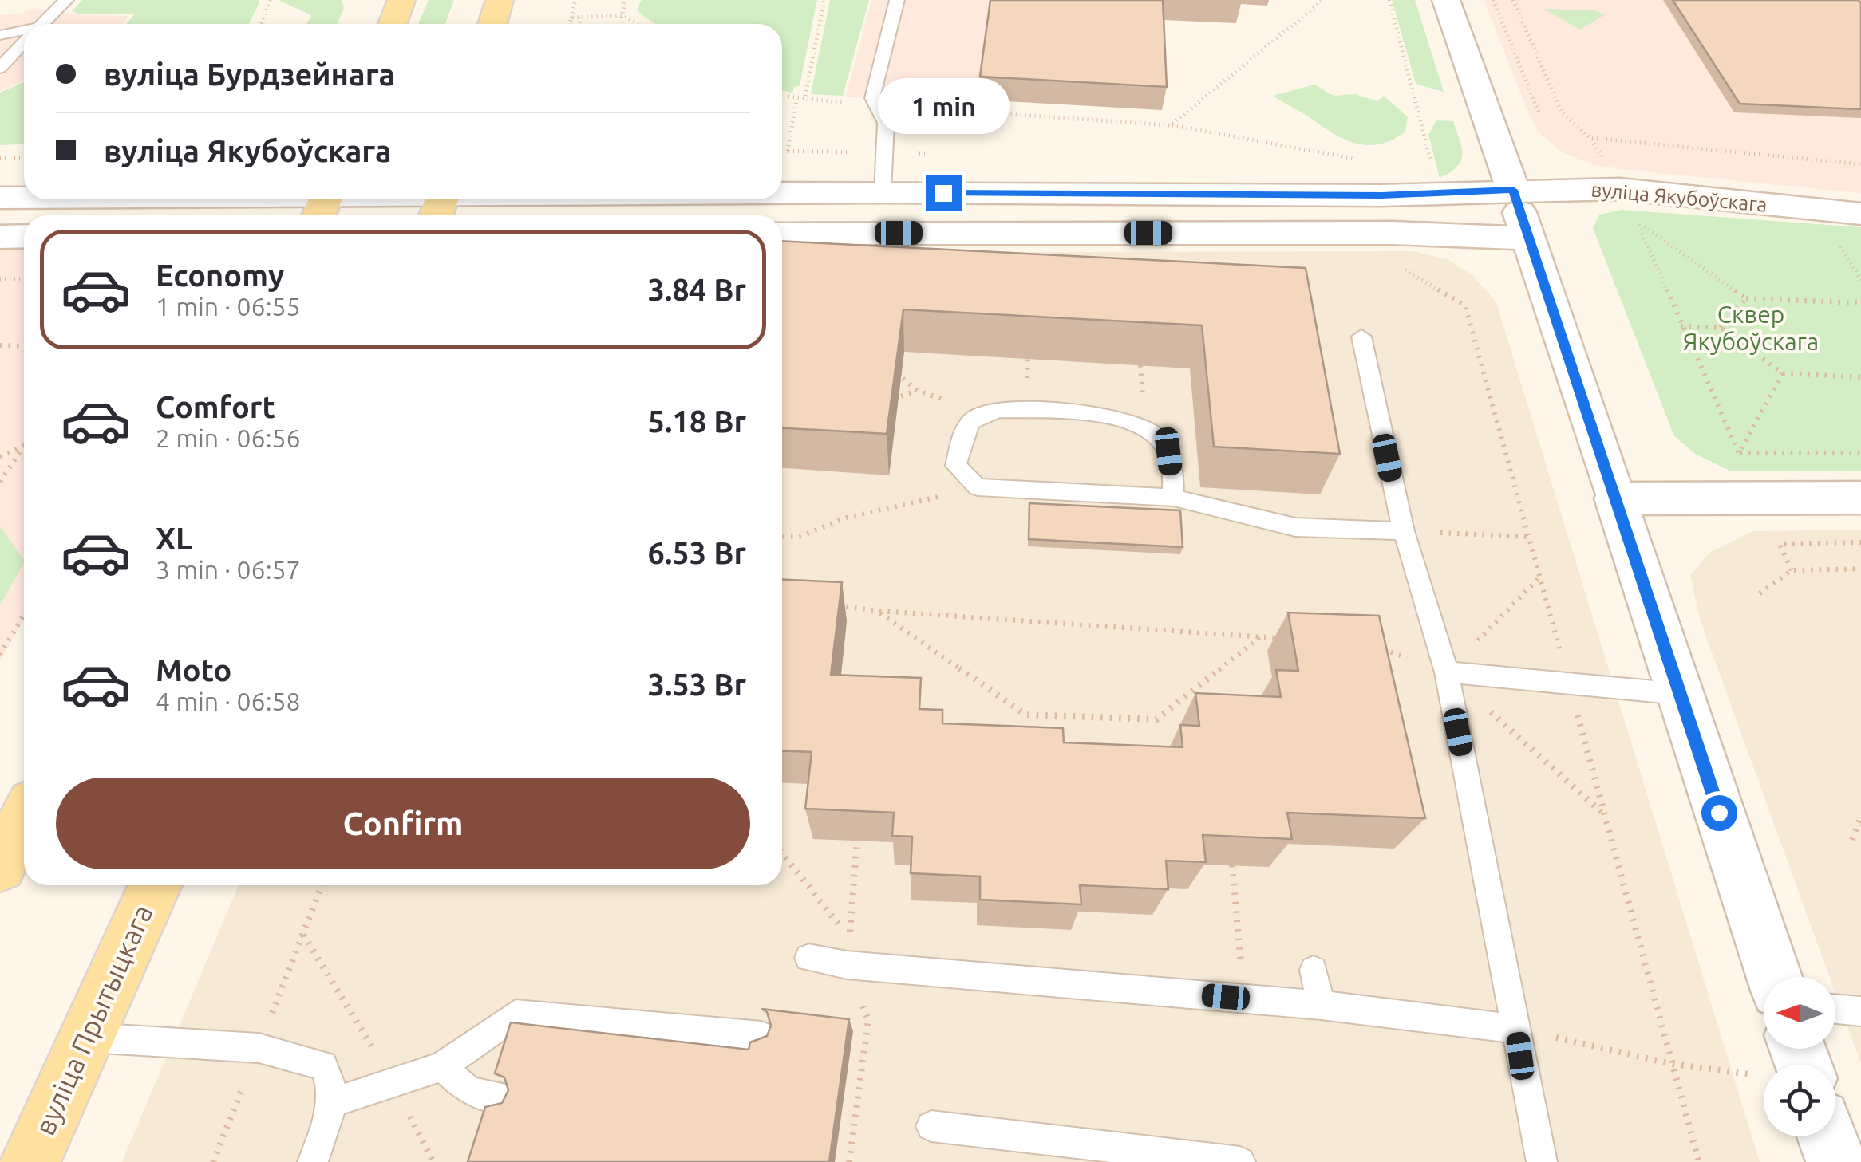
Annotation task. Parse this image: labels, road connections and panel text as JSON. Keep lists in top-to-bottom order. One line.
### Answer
{"streets":{"main road":["вуліца Якубоўскага","вуліца Прытыцкага"]},"parks":["Сквер Якубоўскага"],"north":"left","page":{"banner":["вуліца Бурдзейнага","вуліца Якубоўскага"],"bubble":"1 min","list":[{"name":"Economy","note":"1 min · 06:55","value":"3.84 Br"},{"name":"Comfort","note":"2 min · 06:56","value":"5.18 Br"},{"name":"XL","note":"3 min · 06:57","value":"6.53 Br"},{"name":"Moto","note":"4 min · 06:58","value":"3.53 Br"}],"buttons":"Confirm"}}
